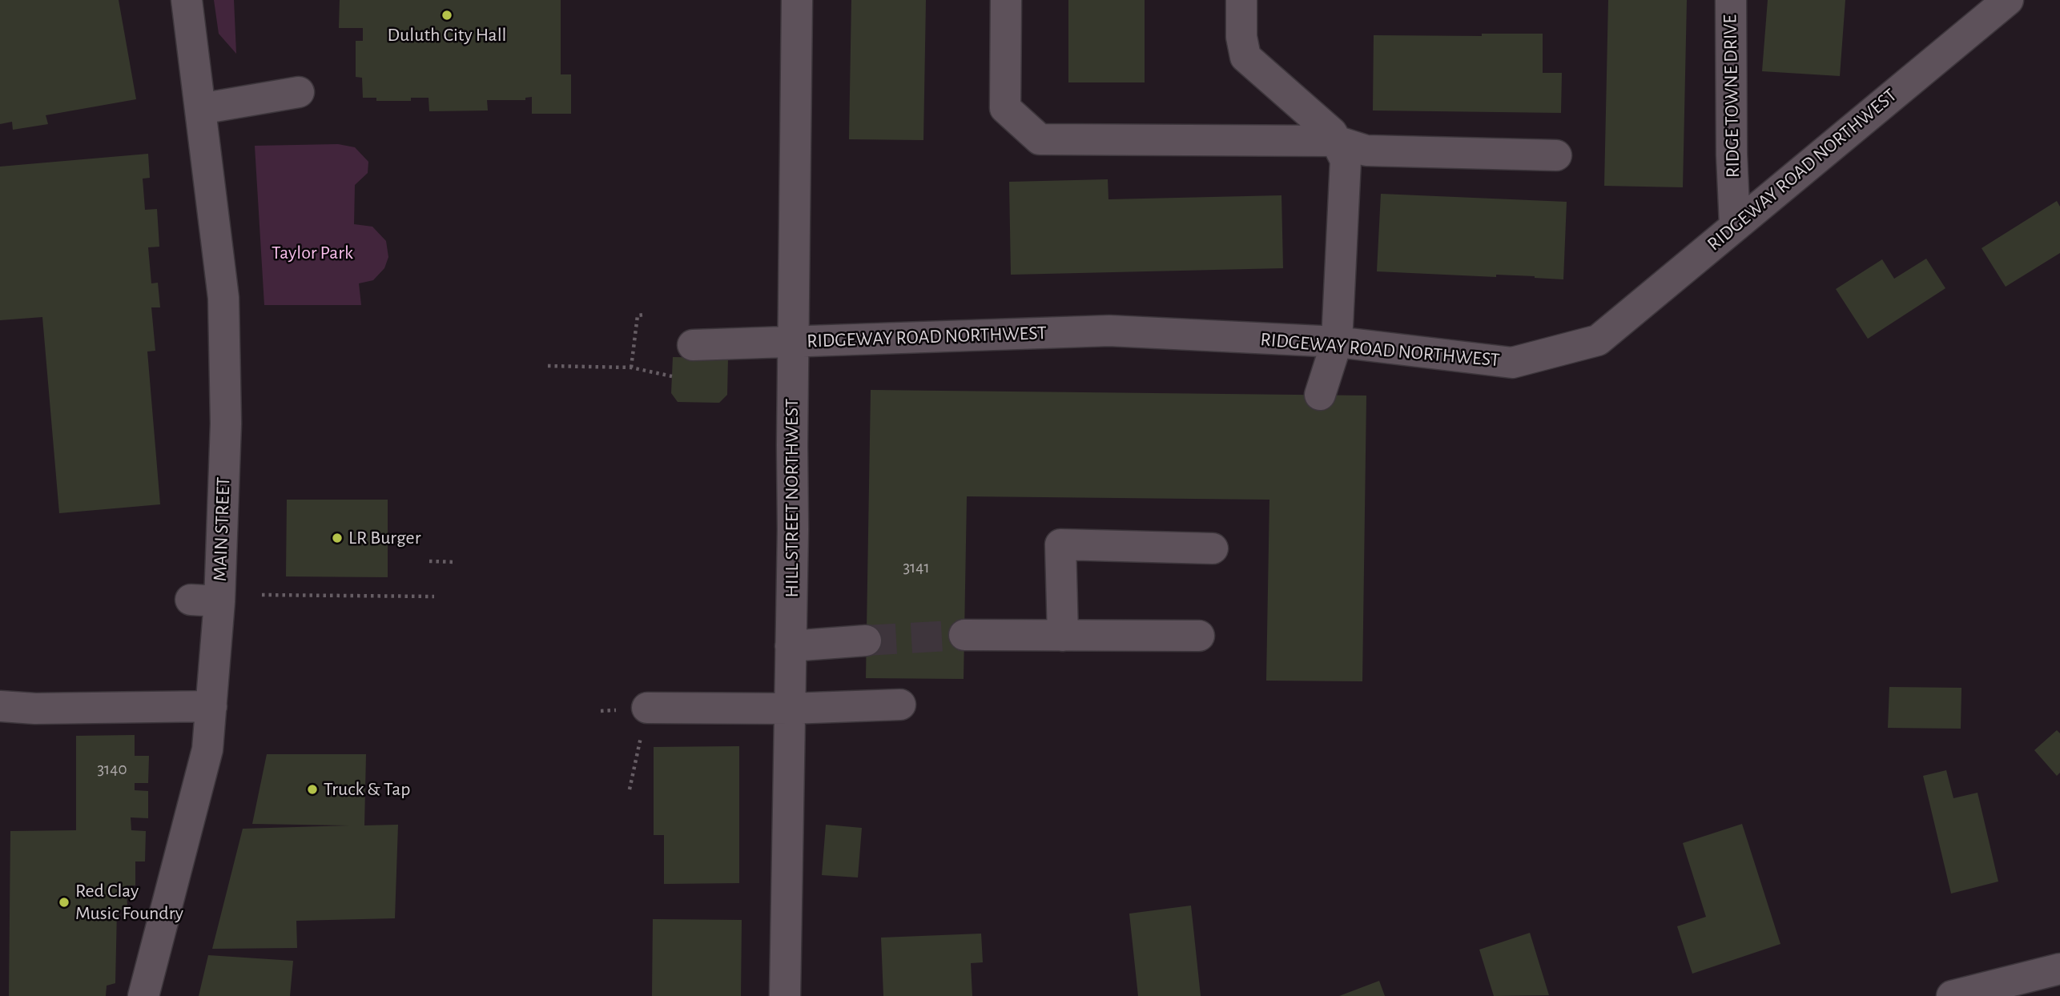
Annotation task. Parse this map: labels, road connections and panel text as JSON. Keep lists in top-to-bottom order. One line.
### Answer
{"streets":{"street":["RIDGE TOWNE DRIVE","RIDGEWAY ROAD NORTHWEST","HILL STREET NORTHWEST","MAIN STREET"]},"crossings":[["RIDGE TOWNE DRIVE","RIDGEWAY ROAD NORTHWEST"],["RIDGEWAY ROAD NORTHWEST","HILL STREET NORTHWEST"]],"parks":["Taylor Park"],"places":["Duluth City Hall","LR Burger","Truck & Tap","Red Clay Music Foundry"],"house_numbers":["3141","3140"]}
